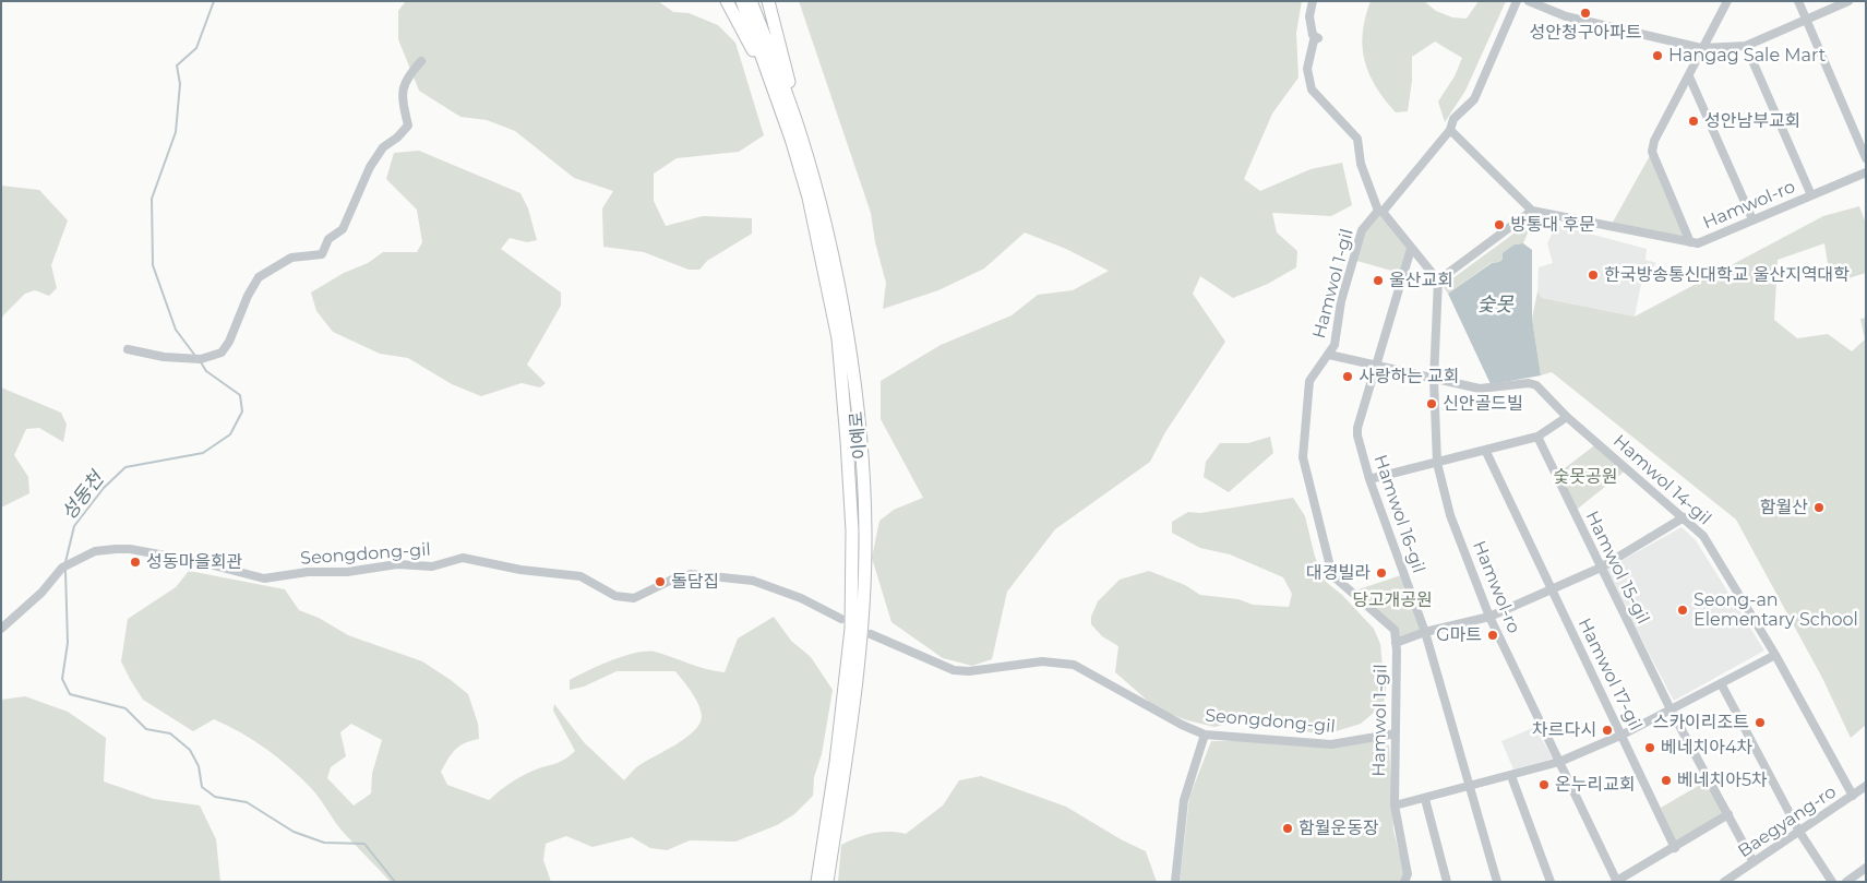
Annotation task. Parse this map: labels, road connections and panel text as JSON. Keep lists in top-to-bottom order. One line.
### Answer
{"streets":{"highway":["이예로"],"street":["Hamwol-ro","Hamwol 1-gil","Hamwol 14-gil","Hamwol 16-gil","Seongdong-gil","Hamwol 15-gil","Hamwol 17-gil","Baegyang-ro"]},"crossings":[["Hamwol-ro","Hamwol 14-gil"],["Hamwol 1-gil","Hamwol 14-gil"],["Hamwol 1-gil","Seongdong-gil"],["Hamwol 14-gil","Hamwol 16-gil"],["Hamwol 14-gil","Baegyang-ro"],["Hamwol 15-gil","Baegyang-ro"]],"water":["숯못","성동천"],"parks":["숯못공원","당고개공원"],"places":["성안청구아파트","Hangag Sale Mart","성안남부교회","방통대 후문","한국방송통신대학교 울산지역대학","울산교회","사랑하는 교회","신안골드빌","함월산","성동마을회관","대경빌라","돌담집","Seong-an Elementary School","G마트","스카이리조트","차르다시","베네치아4차","베네치아5차","온누리교회","함월운동장"]}
